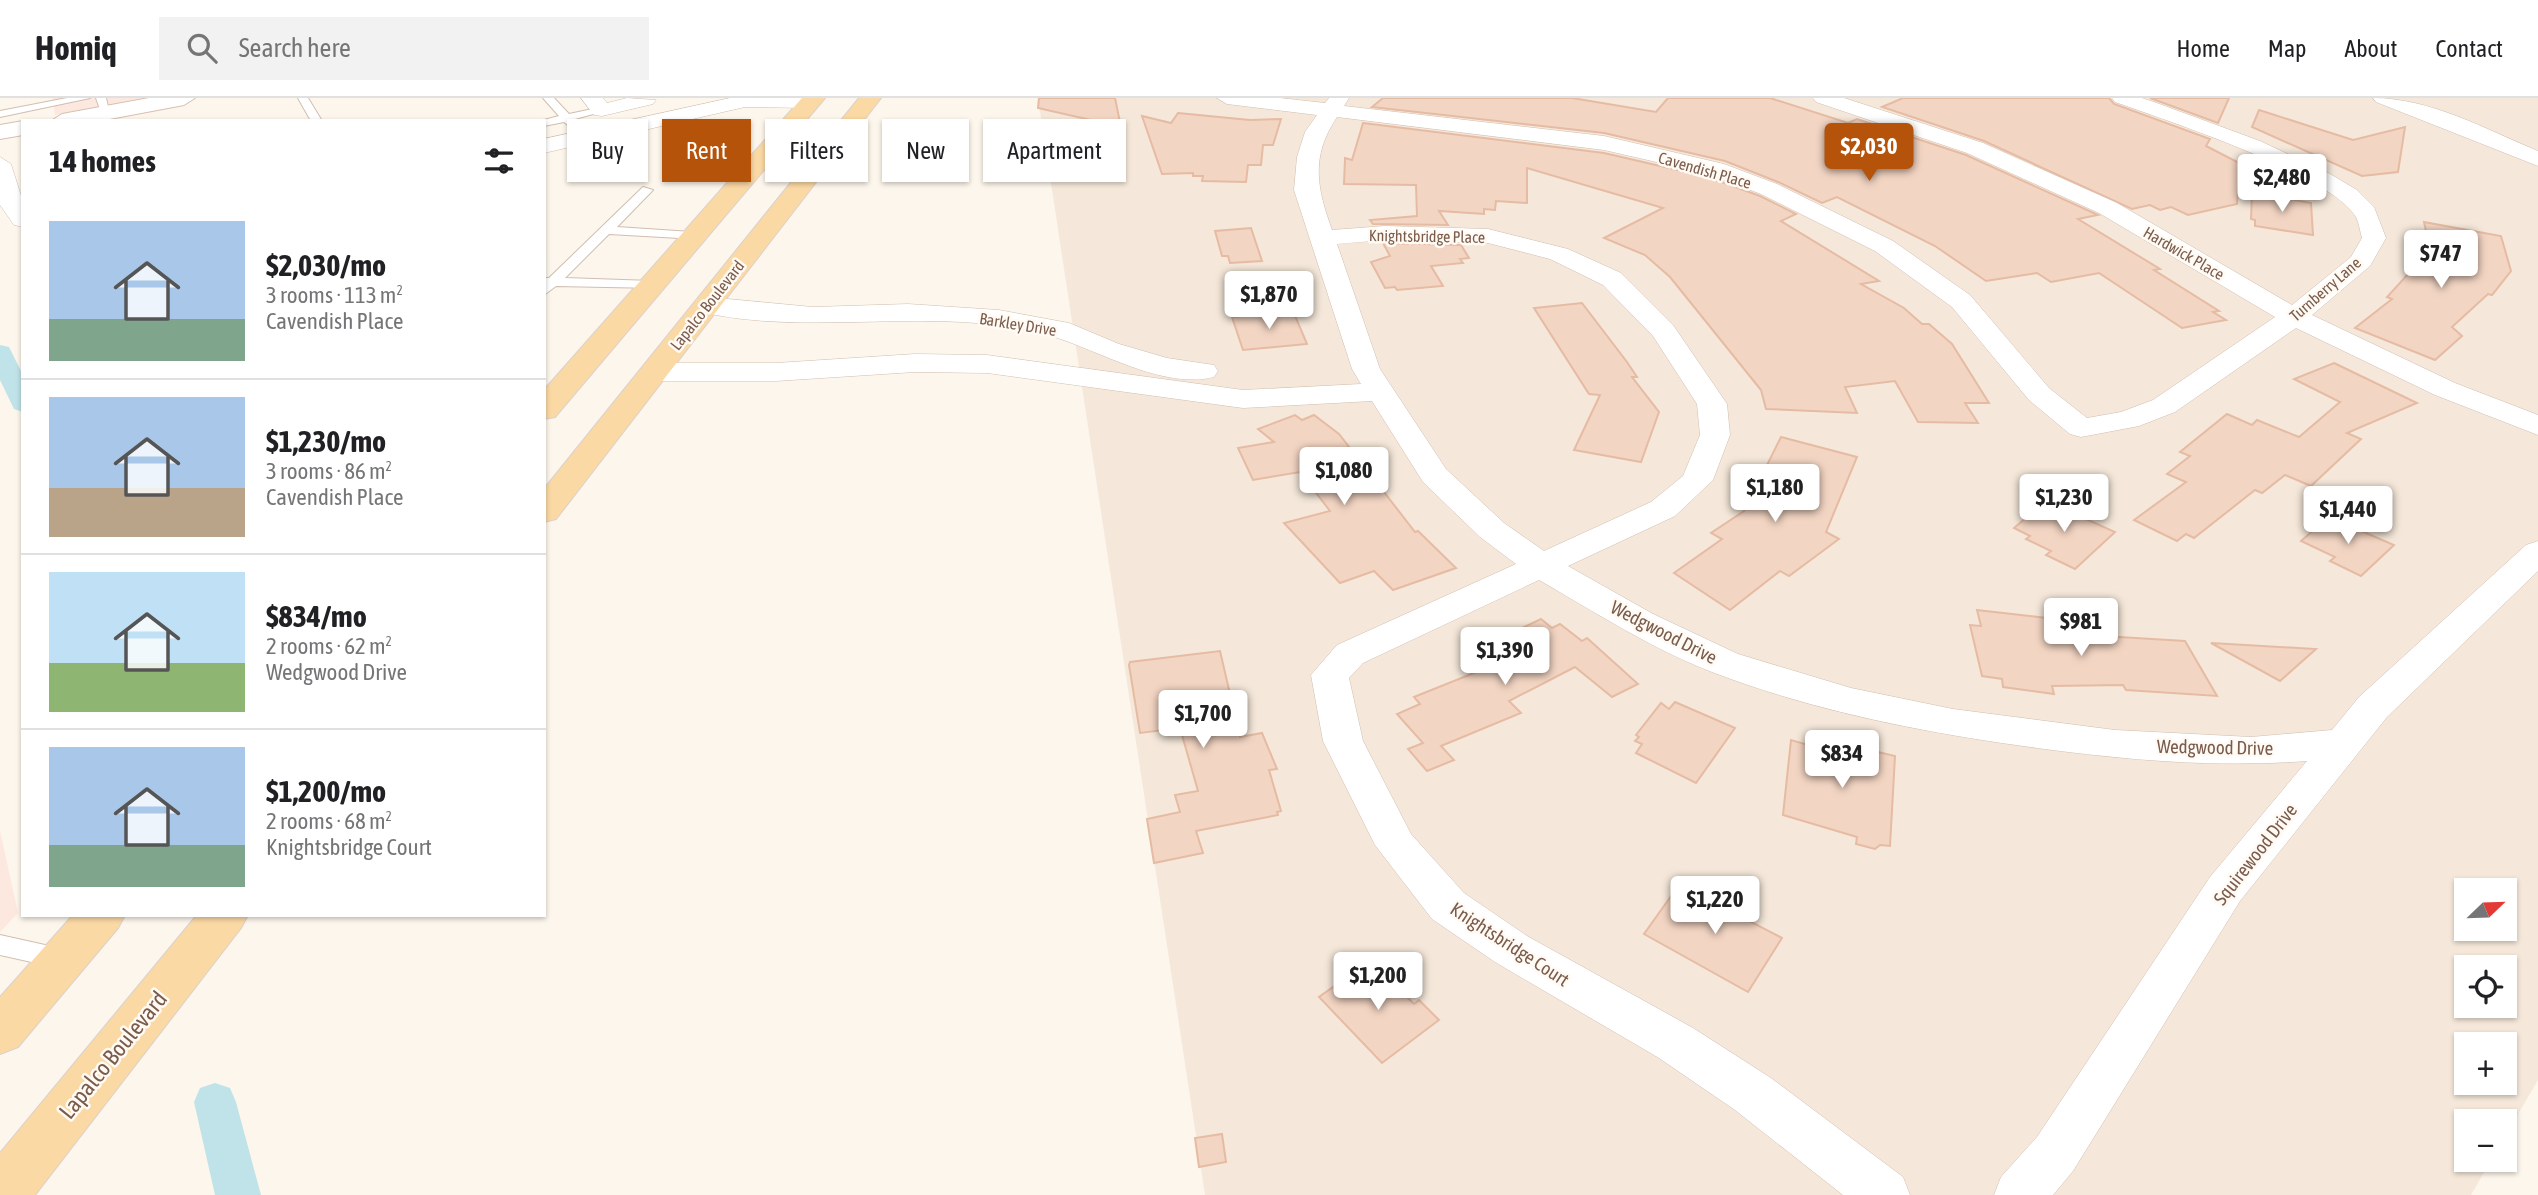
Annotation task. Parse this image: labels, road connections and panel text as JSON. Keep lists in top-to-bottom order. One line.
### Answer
{"streets":{"main road":["Lapalco Boulevard"],"street":["Cavendish Place","Knightsbridge Place","Hardwick Place","Turnberry Lane","Barkley Drive","Wedgwood Drive","Squirewood Drive","Knightsbridge Court"]},"crossings":[["Cavendish Place","Turnberry Lane"],["Cavendish Place","Wedgwood Drive"],["Knightsbridge Place","Wedgwood Drive"],["Knightsbridge Place","Knightsbridge Court"],["Hardwick Place","Turnberry Lane"],["Lapalco Boulevard","Barkley Drive"],["Barkley Drive","Wedgwood Drive"],["Wedgwood Drive","Squirewood Drive"],["Wedgwood Drive","Knightsbridge Court"]],"north":"top right","page":{"header":"Homiq","search":"Search here","nav":["Home","Map","About","Contact"],"chip":["Buy","Rent","Filters","New","Apartment"],"heading":"14 homes","price":["$2,030","$2,480","$747","$1,870","$1,080","$1,180","$1,230","$1,440","$981","$1,390","$1,700","$834","$1,220","$1,200"],"list":[{"name":"$2,030/mo","note":"3 rooms · 113 m² · Cavendish Place"},{"name":"$1,230/mo","note":"3 rooms · 86 m² · Cavendish Place"},{"name":"$834/mo","note":"2 rooms · 62 m² · Wedgwood Drive"},{"name":"$1,200/mo","note":"2 rooms · 68 m² · Knightsbridge Court"}],"map_buttons":["+","−"]}}
